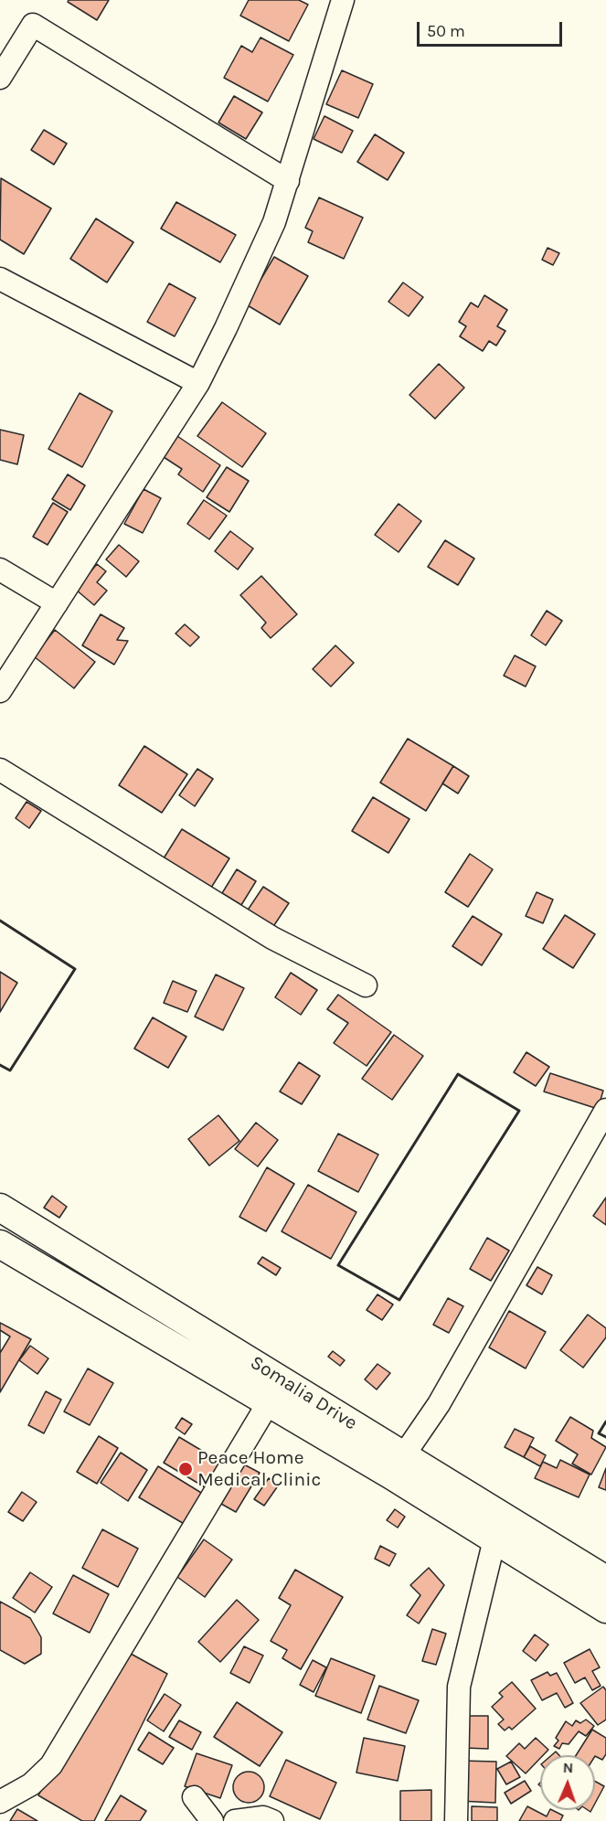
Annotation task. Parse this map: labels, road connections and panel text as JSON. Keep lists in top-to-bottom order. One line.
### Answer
{"streets":{"main road":["Somalia Drive"]},"places":["Peace Home Medical Clinic"],"scale_bar":"50 m","north":"top"}
